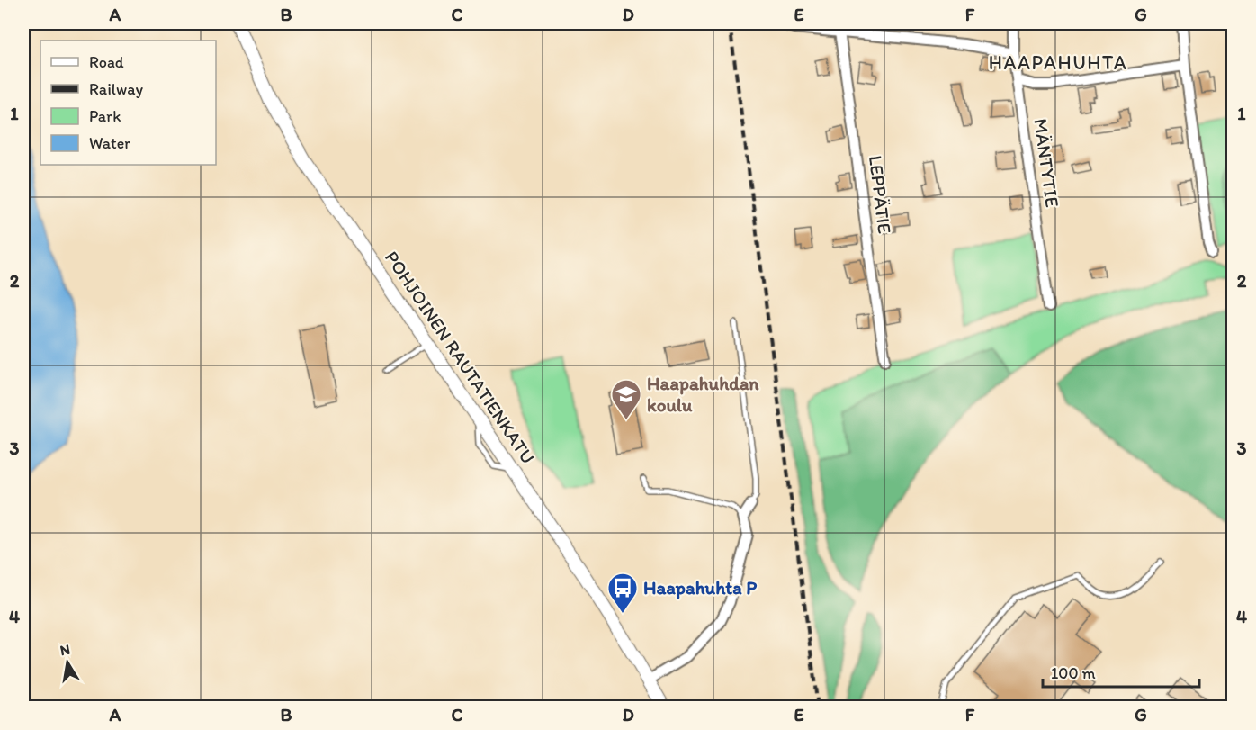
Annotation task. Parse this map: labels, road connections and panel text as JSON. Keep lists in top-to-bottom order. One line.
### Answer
{"streets":{"street":["MÄNTYTIE","LEPPÄTIE","POHJOINEN RAUTATIENKATU"]},"districts":["HAAPAHUHTA"],"places":{"school or university":["Haapahuhdan koulu"],"bus stop":["Haapahuhta P"]},"legend":["Road","Railway","Park","Water"],"scale_bar":"100 m","north":"top","grid":{"columns":["A","B","C","D","E","F","G"],"rows":["1","2","3","4"]}}
